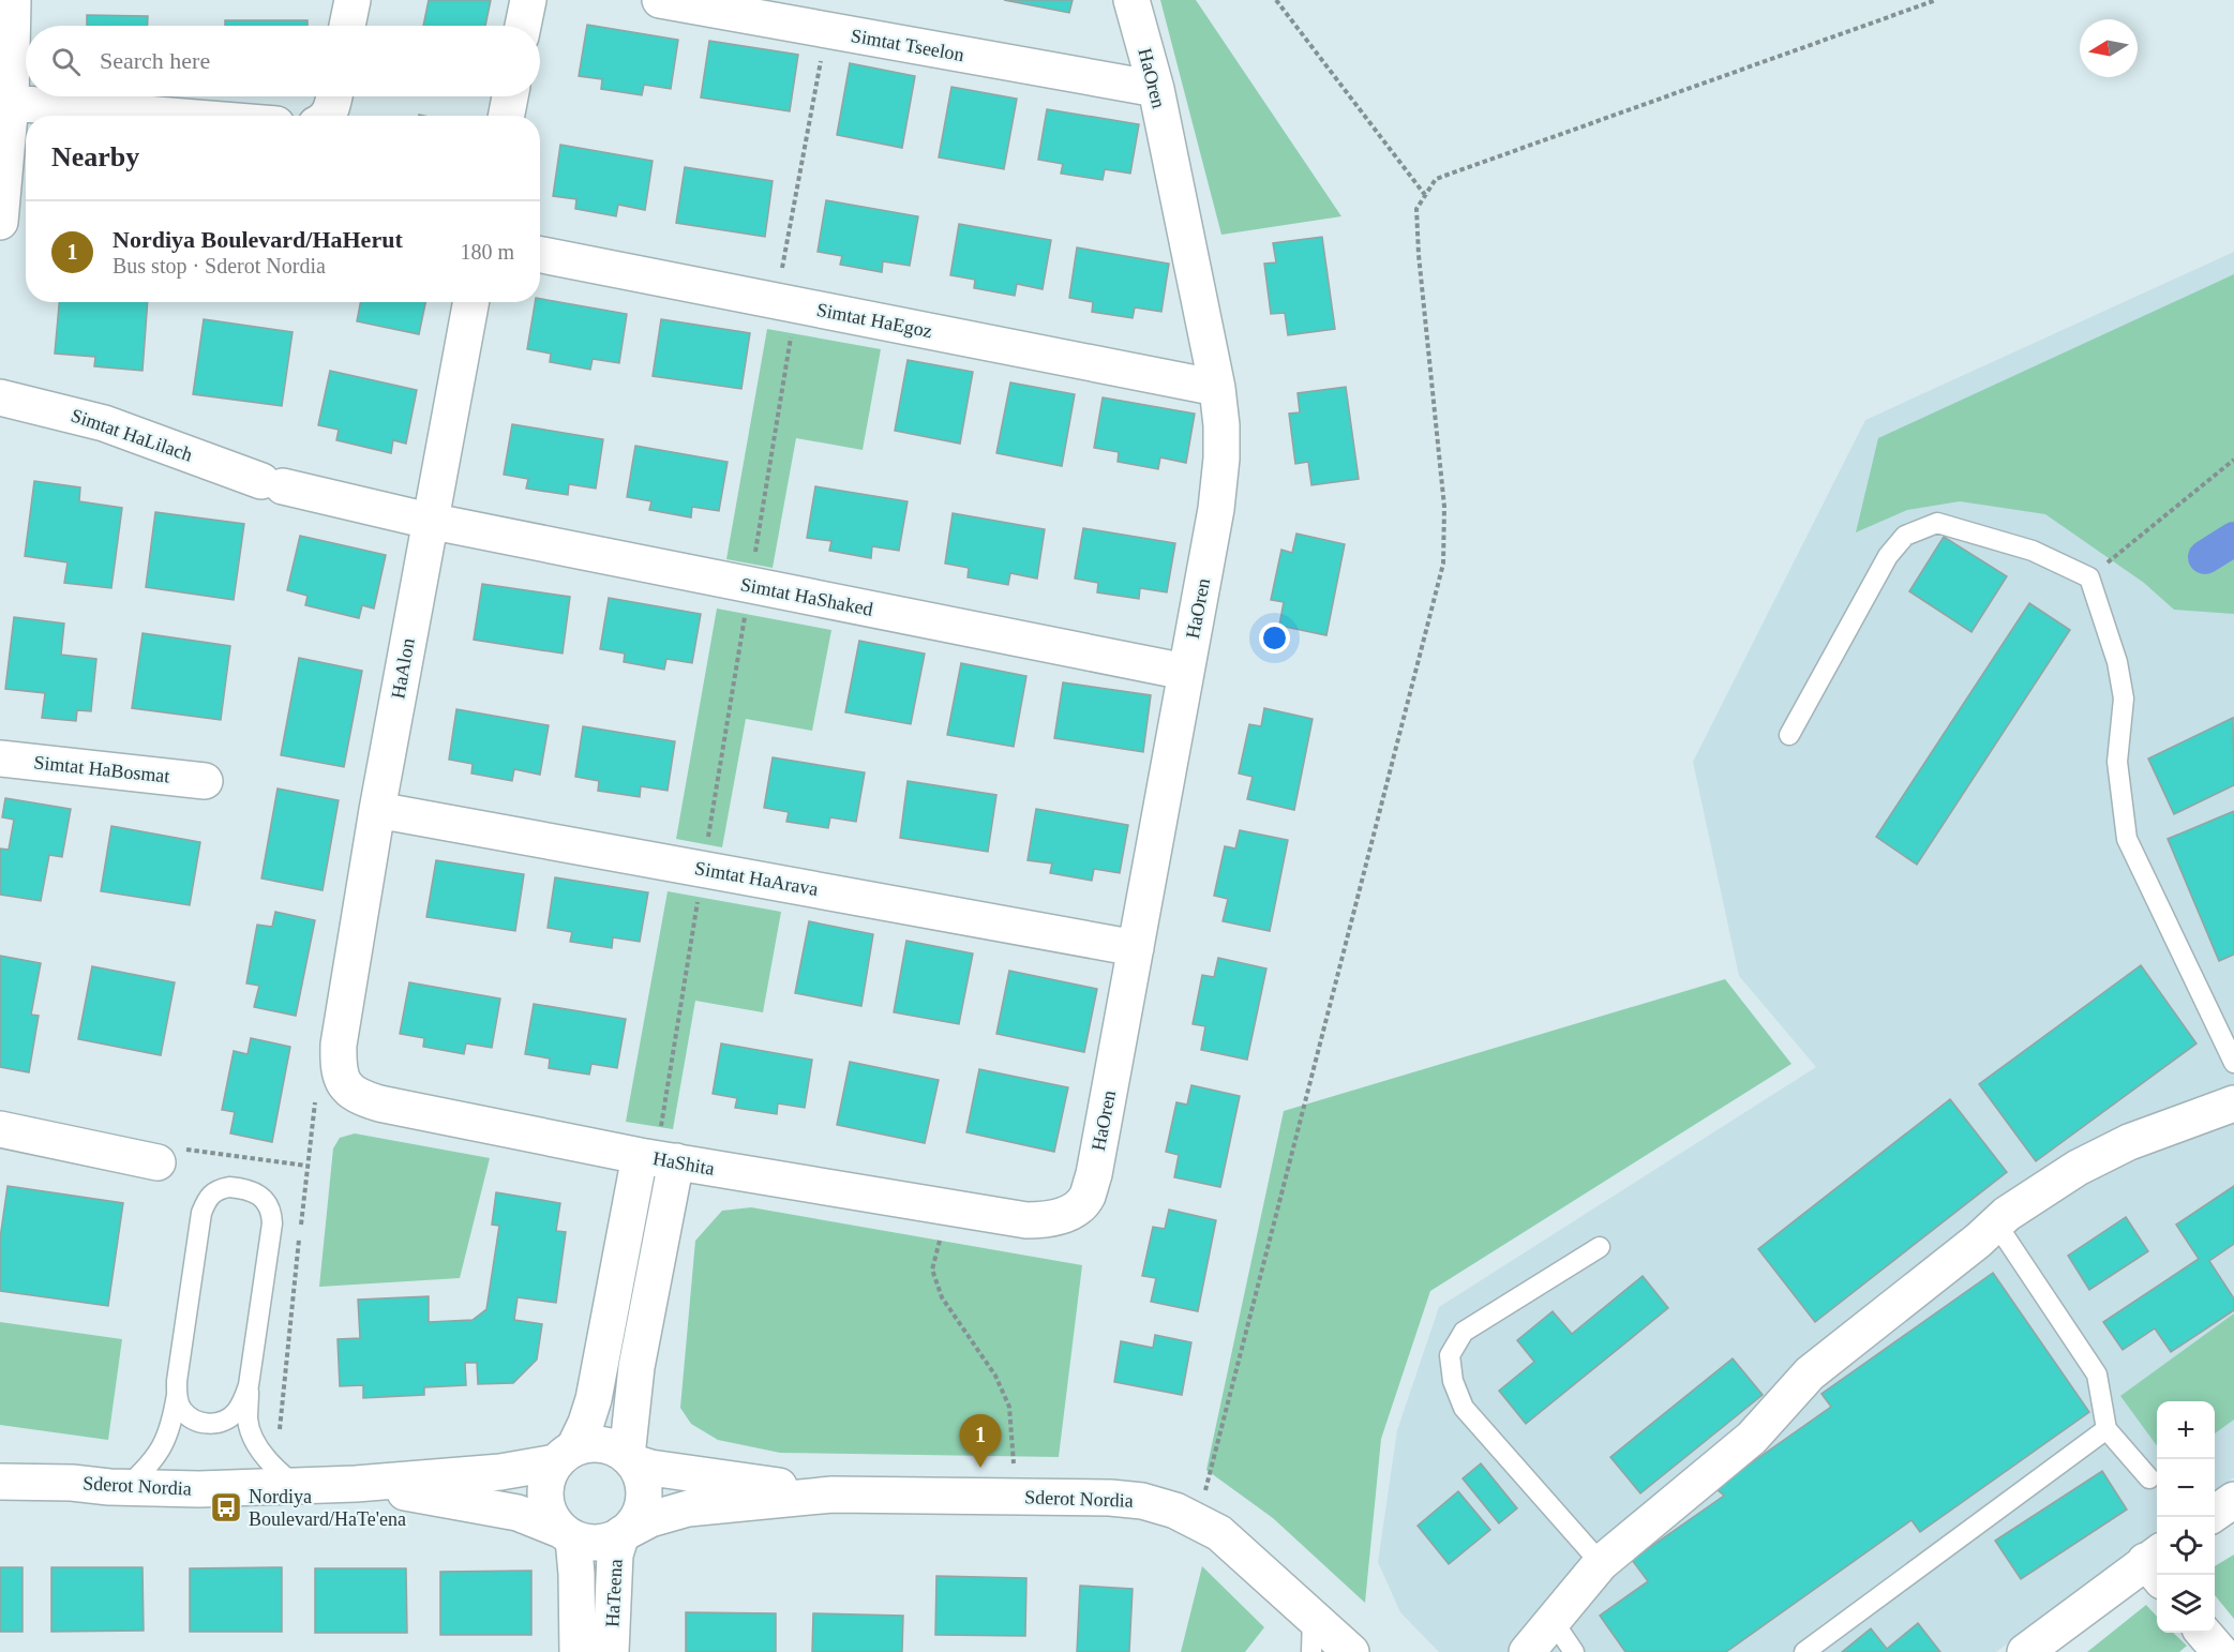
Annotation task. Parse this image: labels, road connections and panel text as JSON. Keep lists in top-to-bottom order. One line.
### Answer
{"streets":{"street":["Simtat Tseelon","HaOren","Simtat HaEgoz","Simtat HaLilach","Simtat HaShaked","HaAlon","Simtat HaBosmat","Simtat HaArava","HaShita","Sderot Nordia","HaTeena"]},"crossings":[["Simtat Tseelon","HaOren"],["HaOren","Simtat HaEgoz"],["HaOren","Simtat HaShaked"],["HaOren","Simtat HaArava"],["HaOren","HaShita"],["Simtat HaLilach","Simtat HaShaked"],["Simtat HaLilach","HaAlon"],["Simtat HaShaked","HaAlon"],["HaAlon","Simtat HaArava"],["HaAlon","HaShita"],["Sderot Nordia","HaTeena"]],"places":{"bus stop":["Nordiya Boulevard/HaTe'ena"]},"north":"left","page":{"search":"Search here","heading":"Nearby","list":[{"mark":"1","name":"Nordiya Boulevard/HaHerut","note":"Bus stop · Sderot Nordia","value":"180 m"}],"map_buttons":["+","−"],"pins":"1"}}
